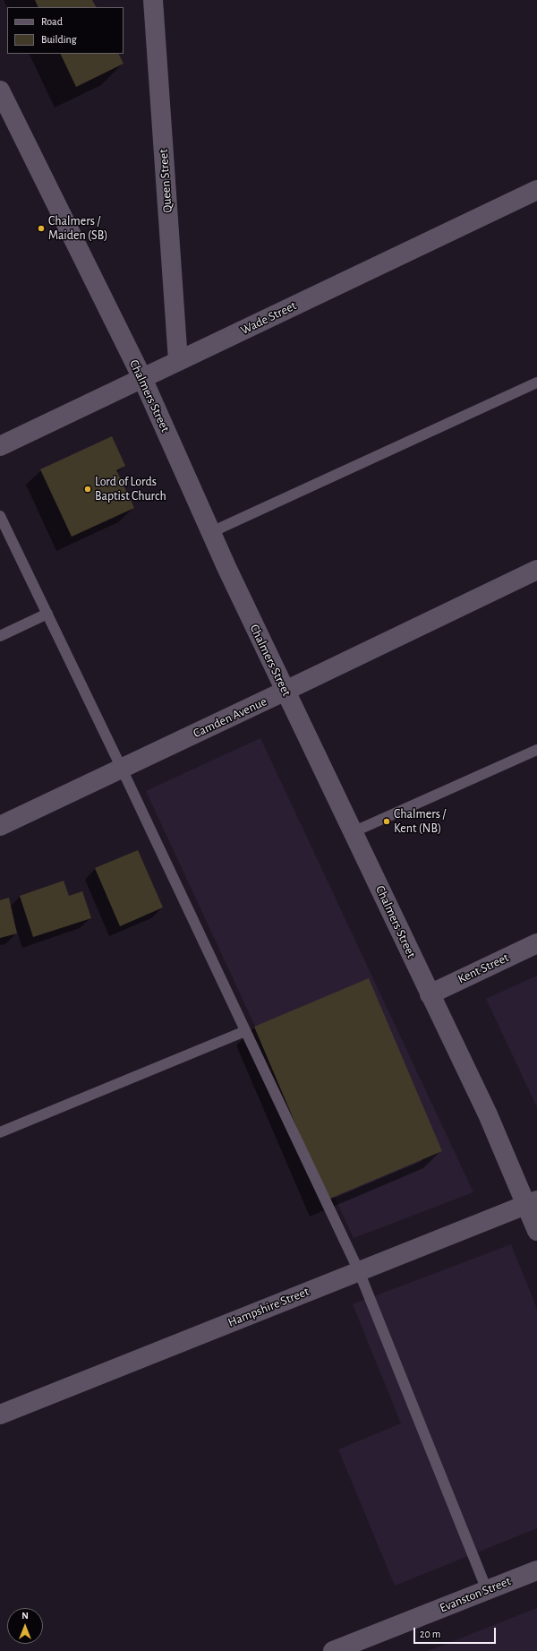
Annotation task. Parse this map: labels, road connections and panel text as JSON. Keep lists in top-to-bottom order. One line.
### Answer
{"streets":{"street":["Queen Street","Wade Street","Chalmers Street","Camden Avenue","Kent Street","Hampshire Street","Evanston Street"]},"crossings":[["Queen Street","Wade Street"],["Wade Street","Chalmers Street"],["Chalmers Street","Camden Avenue"],["Chalmers Street","Kent Street"],["Chalmers Street","Hampshire Street"]],"places":["Chalmers / Maiden (SB)","Lord of Lords Baptist Church","Chalmers / Kent (NB)"],"legend":["Road","Building"],"scale_bar":"20 m","north":"top"}
